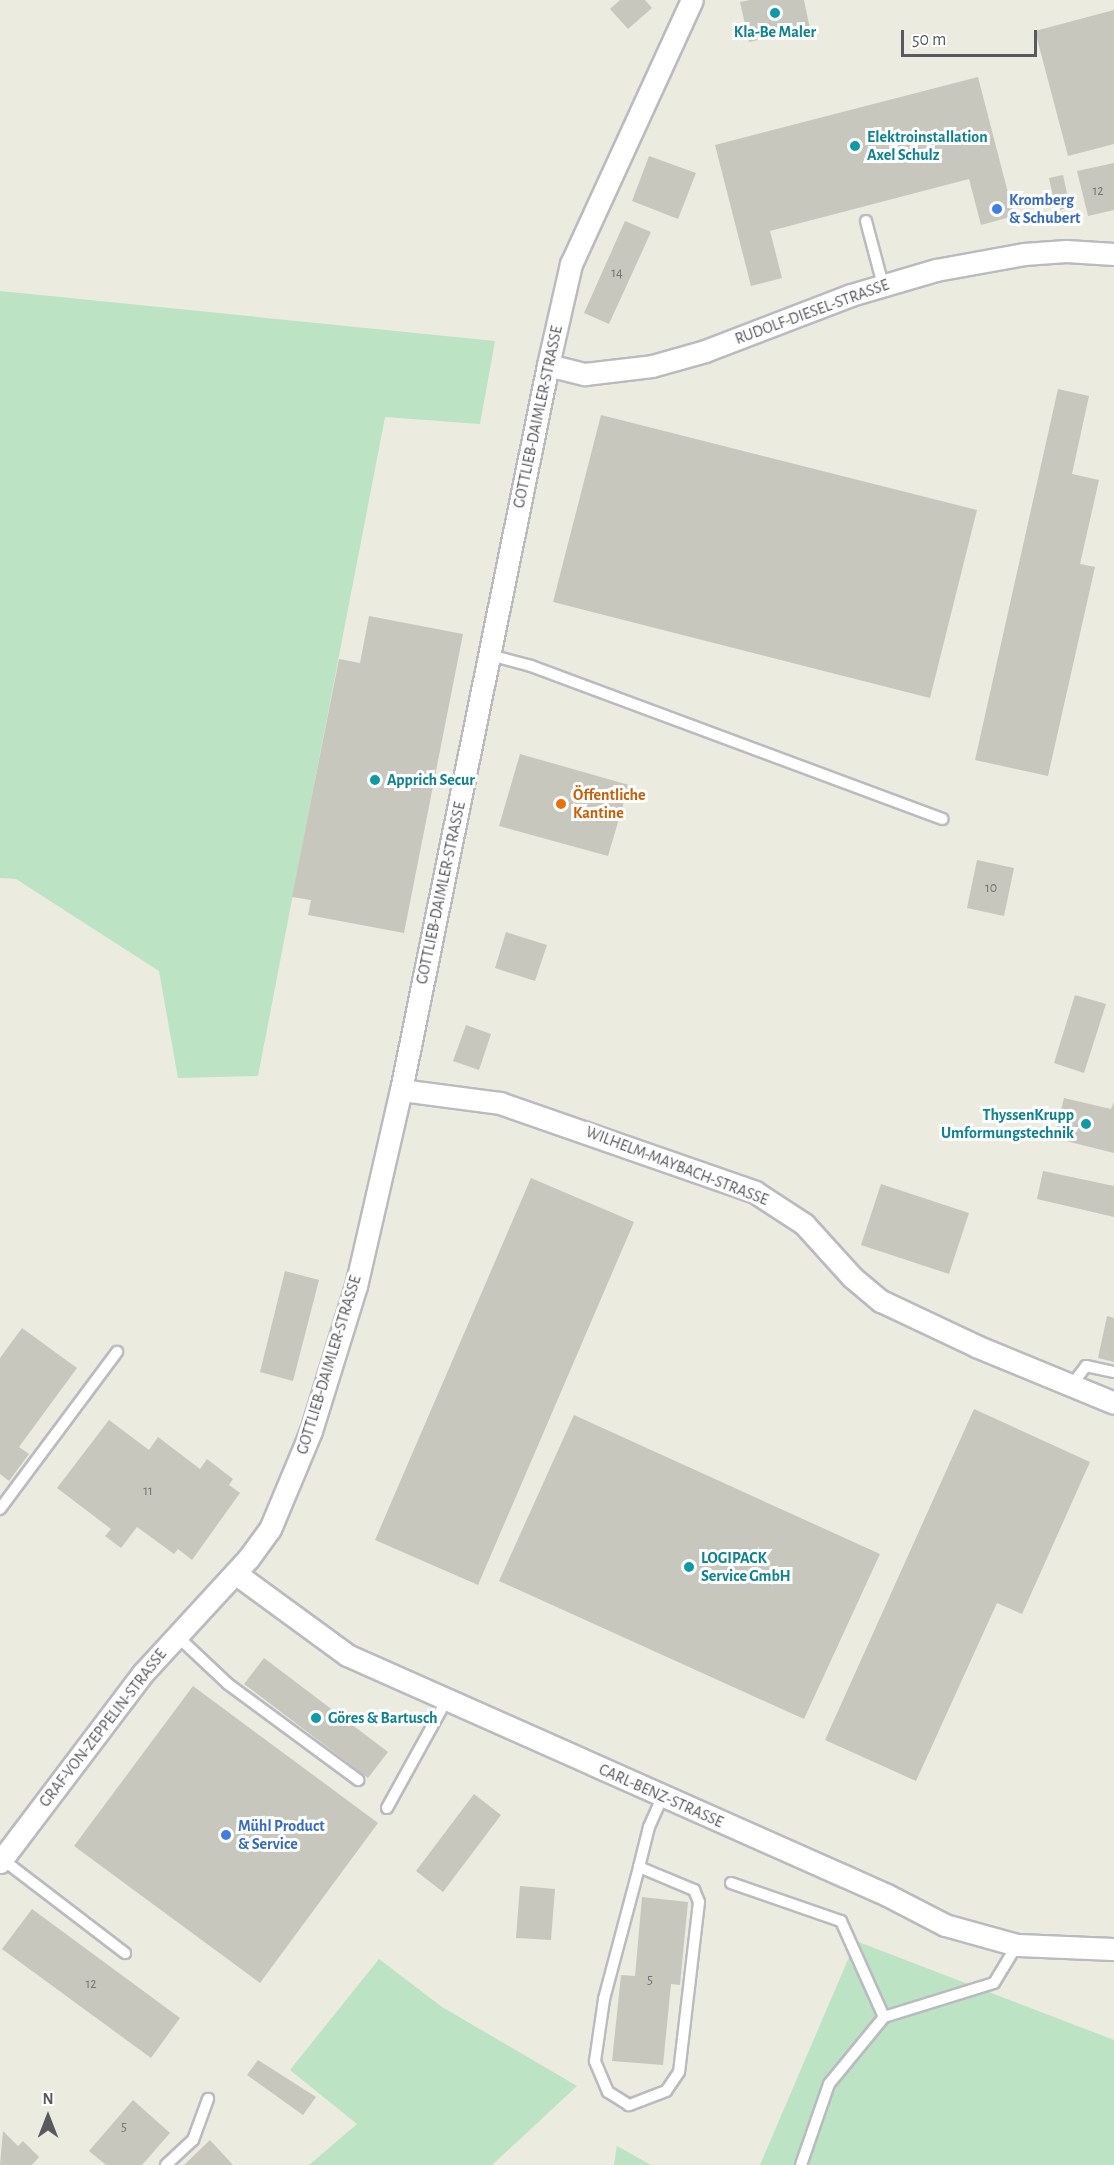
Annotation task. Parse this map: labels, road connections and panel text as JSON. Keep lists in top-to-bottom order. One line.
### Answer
{"streets":{"street":["RUDOLF-DIESEL-STRASSE","GOTTLIEB-DAIMLER-STRASSE","WILHELM-MAYBACH-STRASSE","GRAF-VON-ZEPPELIN-STRASSE","CARL-BENZ-STRASSE"]},"crossings":[["RUDOLF-DIESEL-STRASSE","GOTTLIEB-DAIMLER-STRASSE"],["GOTTLIEB-DAIMLER-STRASSE","WILHELM-MAYBACH-STRASSE"],["GOTTLIEB-DAIMLER-STRASSE","GRAF-VON-ZEPPELIN-STRASSE"],["GOTTLIEB-DAIMLER-STRASSE","CARL-BENZ-STRASSE"],["GRAF-VON-ZEPPELIN-STRASSE","CARL-BENZ-STRASSE"]],"places":["Kla-Be Maler","Elektroinstallation Axel Schulz","Kromberg & Schubert","Apprich Secur","Öffentliche Kantine","ThyssenKrupp Umformungstechnik","LOGIPACK Service GmbH","Göres & Bartusch","Mühl Product & Service"],"house_numbers":["12","14","10","11","5","12","5"],"scale_bar":"50 m","north":"top"}
